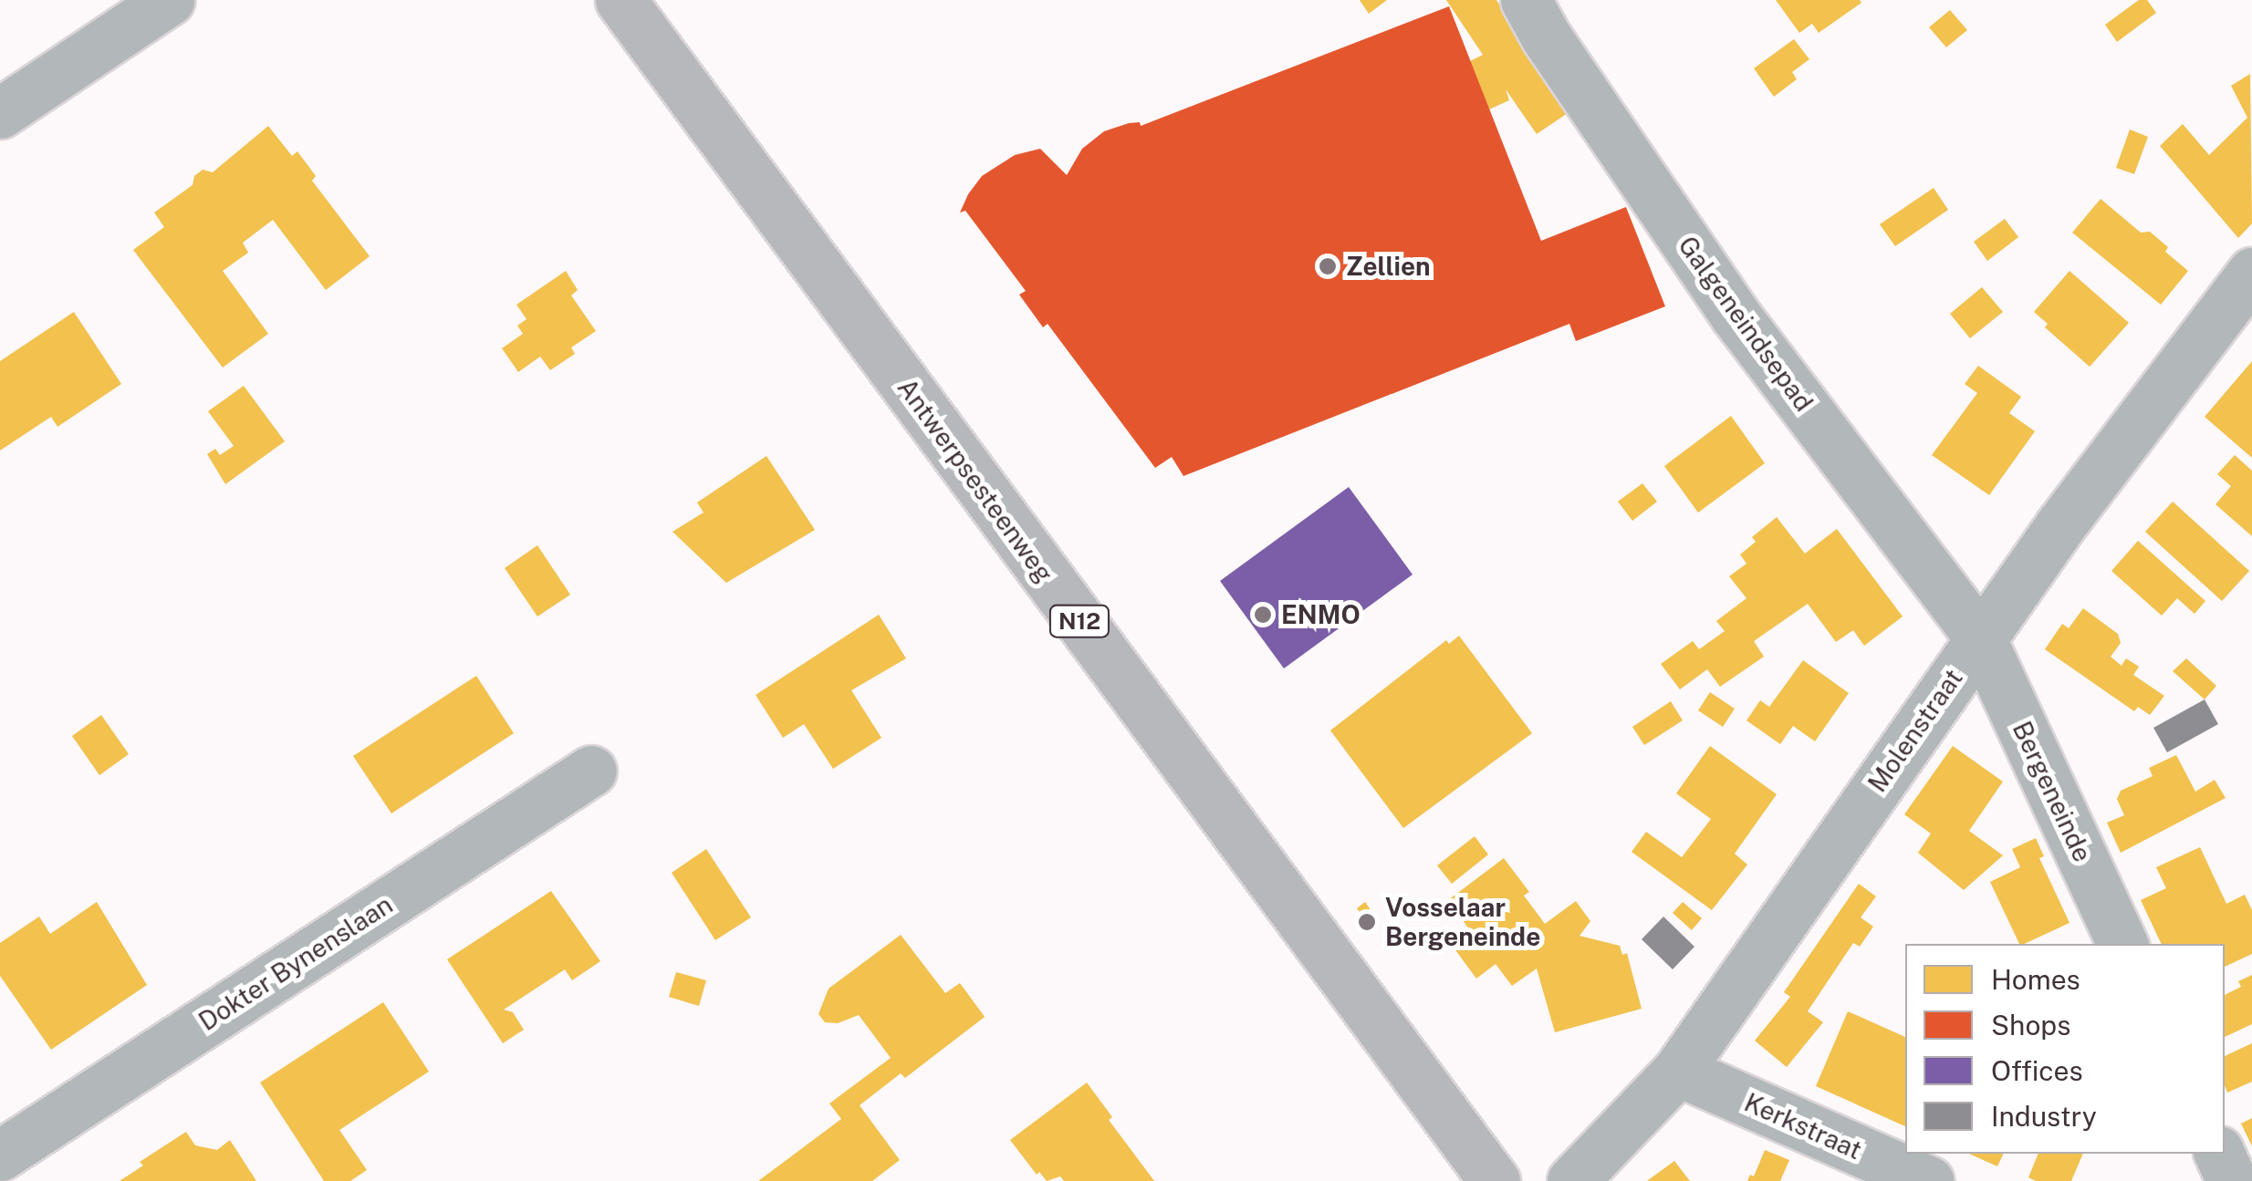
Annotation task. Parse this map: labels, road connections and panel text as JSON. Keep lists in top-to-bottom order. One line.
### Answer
{"streets":{"main road":["Antwerpsesteenweg","N12"],"street":["Galgeneindsepad","Molenstraat","Bergeneinde","Dokter Bynenslaan","Kerkstraat"]},"crossings":[["Galgeneindsepad","Molenstraat"],["Galgeneindsepad","Bergeneinde"],["Molenstraat","Bergeneinde"],["Molenstraat","Kerkstraat"]],"places":["Zellien","ENMO","Vosselaar Bergeneinde"],"legend":["Homes","Shops","Offices","Industry"]}
